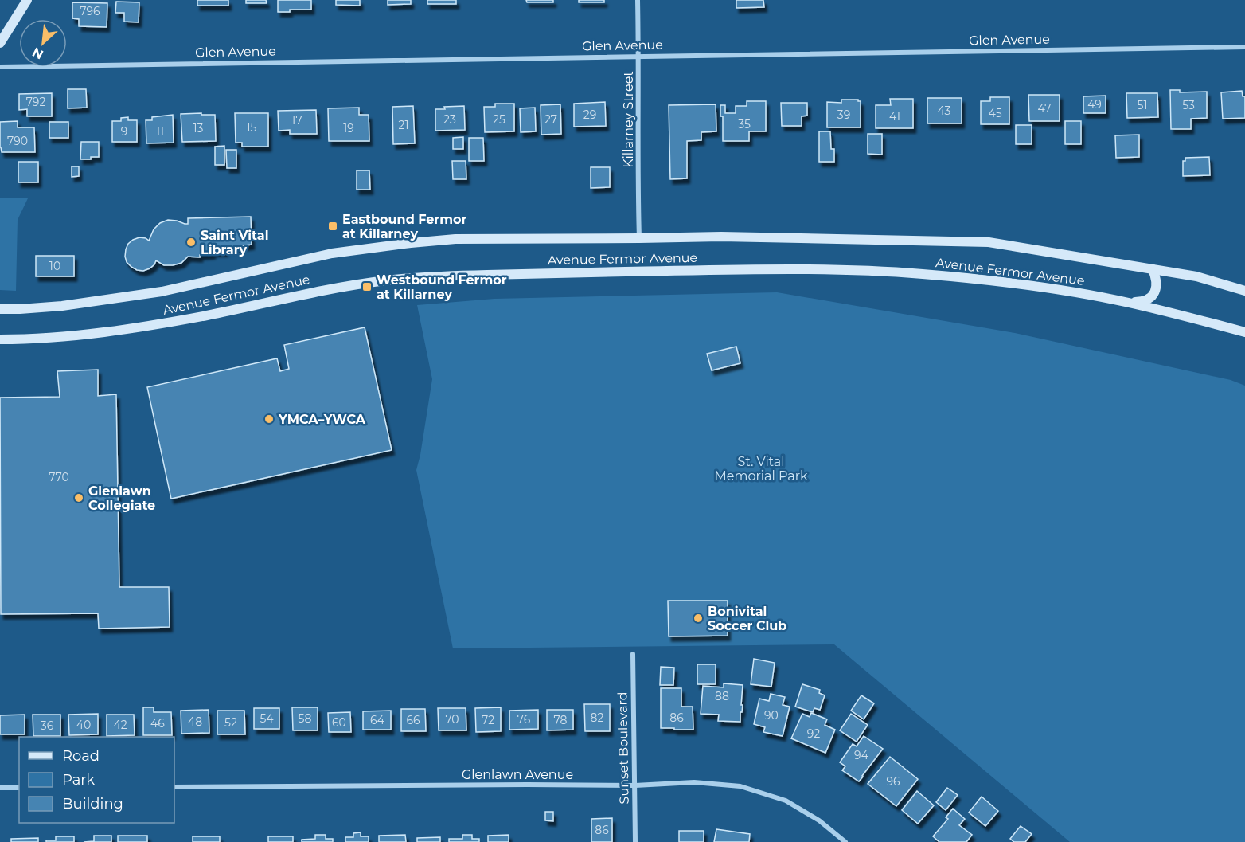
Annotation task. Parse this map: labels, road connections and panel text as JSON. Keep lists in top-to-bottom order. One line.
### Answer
{"streets":{"main road":["Avenue Fermor Avenue"],"street":["Glen Avenue","Killarney Street","Sunset Boulevard","Glenlawn Avenue"]},"crossings":[["Glen Avenue","Killarney Street"],["Killarney Street","Avenue Fermor Avenue"],["Sunset Boulevard","Glenlawn Avenue"]],"parks":["St. Vital Memorial Park"],"places":{"transit":["Eastbound Fermor at Killarney","Westbound Fermor at Killarney"],"other":["Saint Vital Library","YMCA–YWCA","Glenlawn Collegiate","Bonivital Soccer Club"]},"house_numbers":["796","792","49","51","53","47","43","45","29","39","41","23","25","27","17","35","21","15","13","19","9","11","790","10","770","88","90","82","86","54","58","70","76","64","66","72","78","48","52","60","46","40","42","36","92","94","96","86"],"legend":["Road","Park","Building"],"north":"bottom left"}
